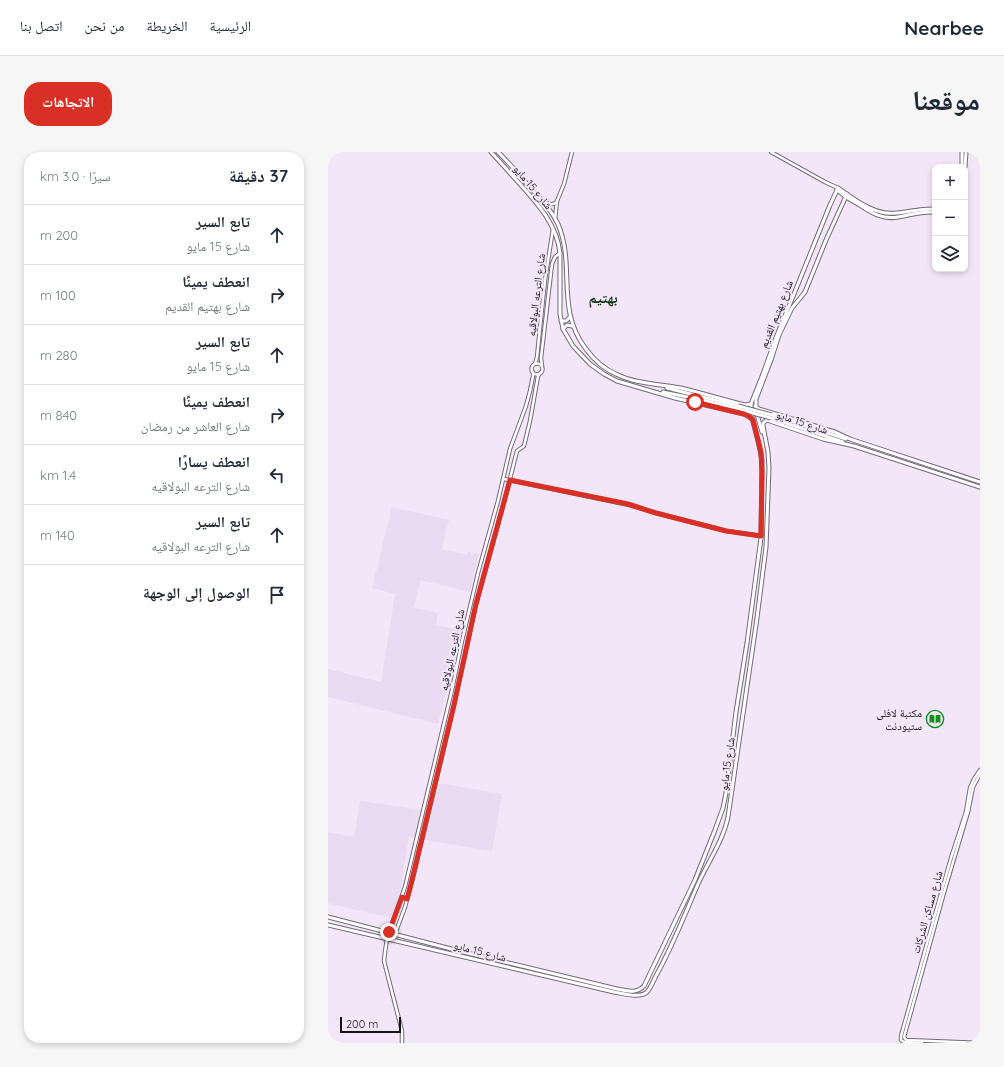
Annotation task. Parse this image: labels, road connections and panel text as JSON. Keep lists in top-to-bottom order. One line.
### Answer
{"streets":{"main road":["شارع 15 مايو","شارع بهتيم القديم"],"street":["شارع الترعه البولاقيه","شارع مساكن الشركات"]},"crossings":[["شارع 15 مايو","شارع الترعه البولاقيه"],["شارع 15 مايو","شارع بهتيم القديم"]],"districts":["بهتيم"],"places":{"library":["مكتبة لافلى ستيودنت"]},"scale_bar":"200 m","page":{"header":"Nearbee","nav":["الرئيسية","الخريطة","من نحن","اتصل بنا"],"title":"موقعنا","buttons":"الاتجاهات","heading":["37 دقيقة","سيرًا · 3.0 km"],"map_buttons":["+","−"],"list":[["تابع السير","شارع 15 مايو","200 m"],["انعطف يمينًا","شارع بهتيم القديم","100 m"],["تابع السير","شارع 15 مايو","280 m"],["انعطف يمينًا","شارع العاشر من رمضان","840 m"],["انعطف يسارًا","شارع الترعه البولاقيه","1.4 km"],["تابع السير","شارع الترعه البولاقيه","140 m"],"الوصول إلى الوجهة"],"scale":"200 m"}}
